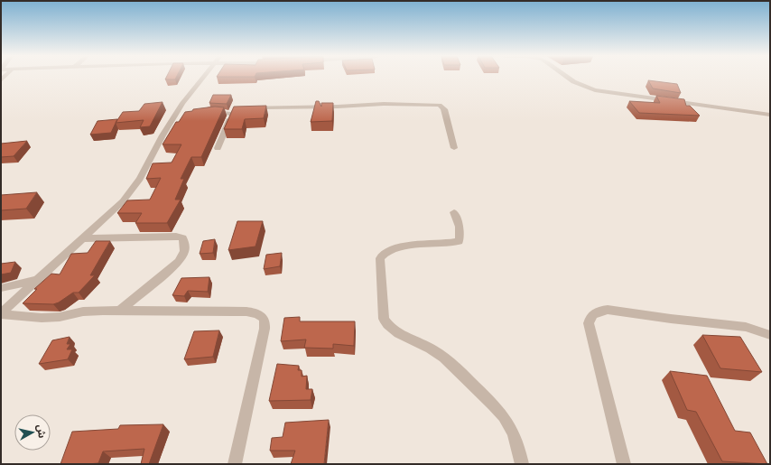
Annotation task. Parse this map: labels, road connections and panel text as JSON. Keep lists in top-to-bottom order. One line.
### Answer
{"north":"right"}
